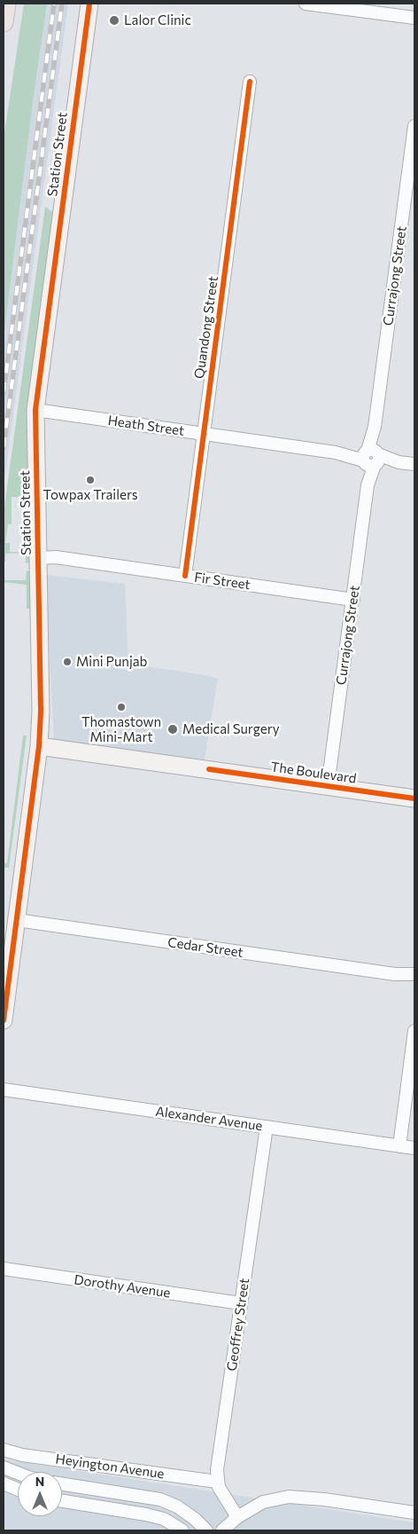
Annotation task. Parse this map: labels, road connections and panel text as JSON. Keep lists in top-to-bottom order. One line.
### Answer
{"streets":{"street":["Station Street","Currajong Street","Quandong Street","Heath Street","Fir Street","The Boulevard","Cedar Street","Alexander Avenue","Dorothy Avenue","Geoffrey Street","Heyington Avenue"]},"crossings":[["Station Street","Heath Street"],["Station Street","Fir Street"],["Station Street","The Boulevard"],["Station Street","Cedar Street"],["Currajong Street","Heath Street"],["Currajong Street","Fir Street"],["Currajong Street","The Boulevard"],["Quandong Street","Heath Street"],["Quandong Street","Fir Street"],["Alexander Avenue","Geoffrey Street"],["Dorothy Avenue","Geoffrey Street"],["Geoffrey Street","Heyington Avenue"]],"places":["Lalor Clinic","Towpax Trailers","Mini Punjab","Thomastown Mini-Mart","Medical Surgery"],"north":"top"}
